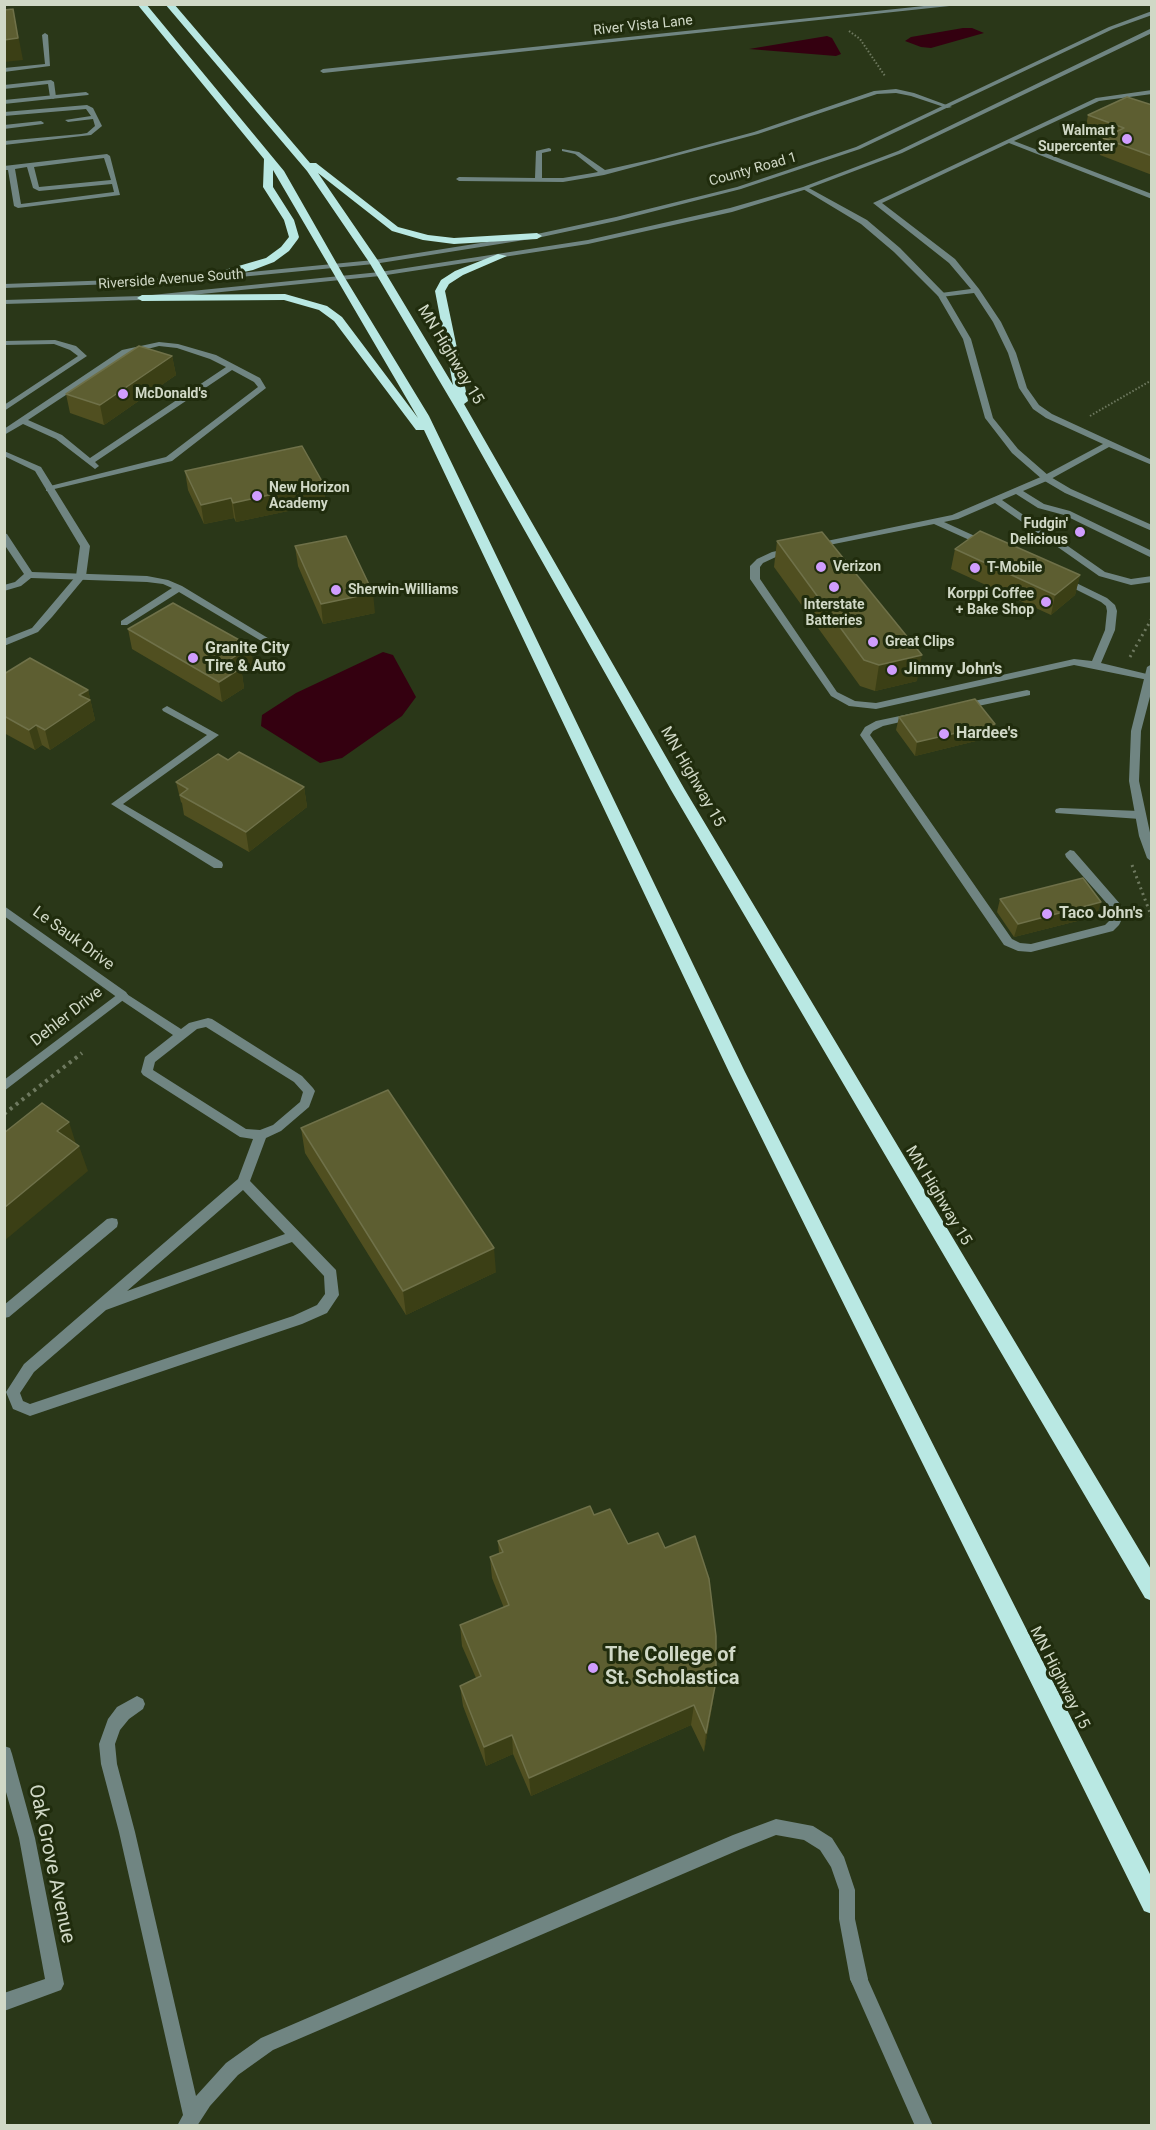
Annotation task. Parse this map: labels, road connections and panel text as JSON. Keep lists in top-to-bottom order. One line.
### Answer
{"streets":{"highway":["MN Highway 15"],"street":["River Vista Lane","County Road 1","Riverside Avenue South","Le Sauk Drive","Dehler Drive","Oak Grove Avenue"]},"crossings":[["County Road 1","Riverside Avenue South"],["County Road 1","MN Highway 15"],["Riverside Avenue South","MN Highway 15"],["Le Sauk Drive","Dehler Drive"]],"places":["Walmart Supercenter","McDonald's","New Horizon Academy","Fudgin' Delicious","Verizon","T-Mobile","Interstate Batteries","Sherwin-Williams","Korppi Coffee + Bake Shop","Great Clips","Granite City Tire & Auto","Jimmy John's","Hardee's","Taco John's","The College of St. Scholastica"]}
